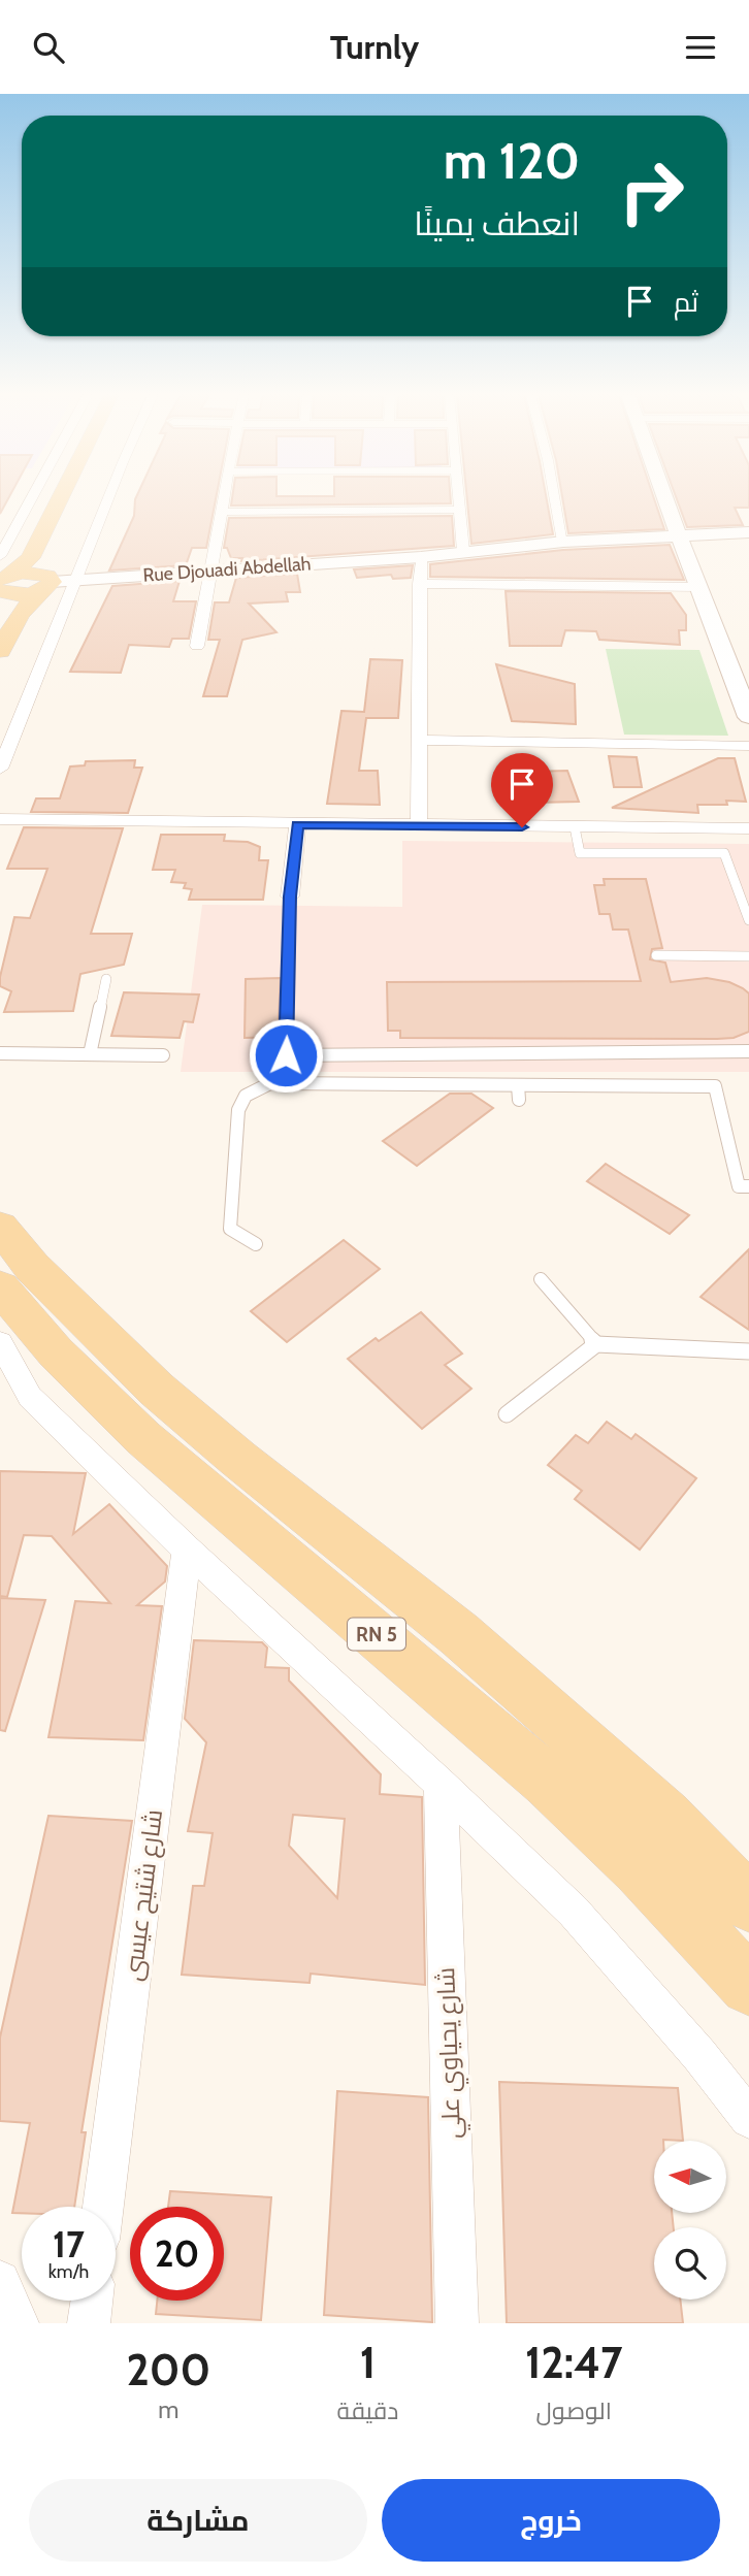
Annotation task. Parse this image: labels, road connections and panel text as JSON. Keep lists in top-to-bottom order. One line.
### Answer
{"streets":{"main road":["Rue Djouadi Abdellah","RN 5"],"street":["شارع شتيح عيسى","شارع يحياوي علي"]},"north":"left","page":{"header":"Turnly","turn":["120 m","انعطف يمينًا"],"then":"ثم","speed":"17 km/h","limit":"20","eta":["12:47","الوصول","1","دقيقة","200","m"],"buttons":["خروج","مشاركة"]}}
